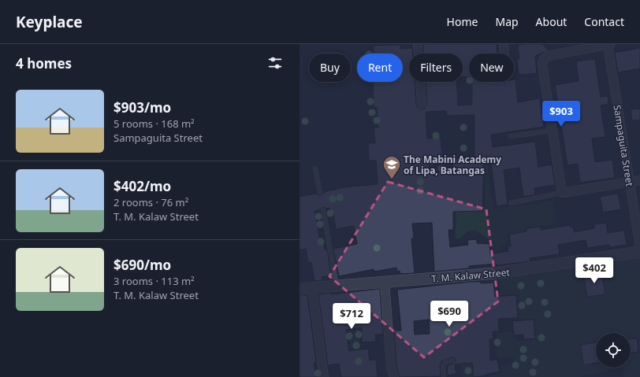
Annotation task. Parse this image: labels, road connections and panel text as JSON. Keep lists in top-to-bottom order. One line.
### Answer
{"streets":{"street":["Sampaguita Street","T. M. Kalaw Street"]},"places":{"school or university":["The Mabini Academy of Lipa, Batangas"]},"page":{"header":"Keyplace","nav":["Home","Map","About","Contact"],"heading":"4 homes","chip":["Buy","Rent","Filters","New"],"list":[{"name":"$903/mo","note":"5 rooms · 168 m² · Sampaguita Street"},{"name":"$402/mo","note":"2 rooms · 76 m² · T. M. Kalaw Street"},{"name":"$690/mo","note":"3 rooms · 113 m² · T. M. Kalaw Street"}],"price":["$903","$402","$690","$712"]}}
